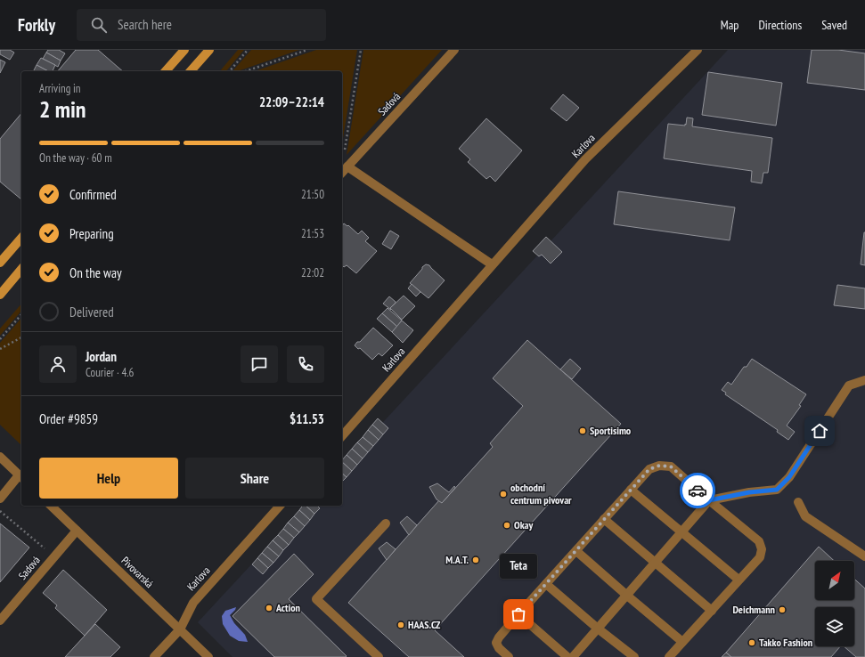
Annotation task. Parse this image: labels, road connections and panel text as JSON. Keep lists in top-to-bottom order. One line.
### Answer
{"streets":{"street":["Sadová","Karlova","Pivovarská"]},"crossings":[["Sadová","Pivovarská"],["Karlova","Pivovarská"]],"places":["Sportisimo","obchodní centrum pivovar","Okay","M.A.T.","Action","Deichmann","Teta","HAAS.CZ","Takko Fashion"],"north":"top right","page":{"header":"Forkly","search":"Search here","nav":["Map","Directions","Saved"],"heading":["2 min","Arriving in","22:09–22:14"],"panel":["Jordan","Courier · 4.6","Order #9859","$11.53"],"bar":"On the way · 60 m","list":[["Confirmed","21:50"],["Preparing","21:53"],["On the way","22:02"],"Delivered"],"buttons":["Help","Share"],"bubble":"Teta"}}
